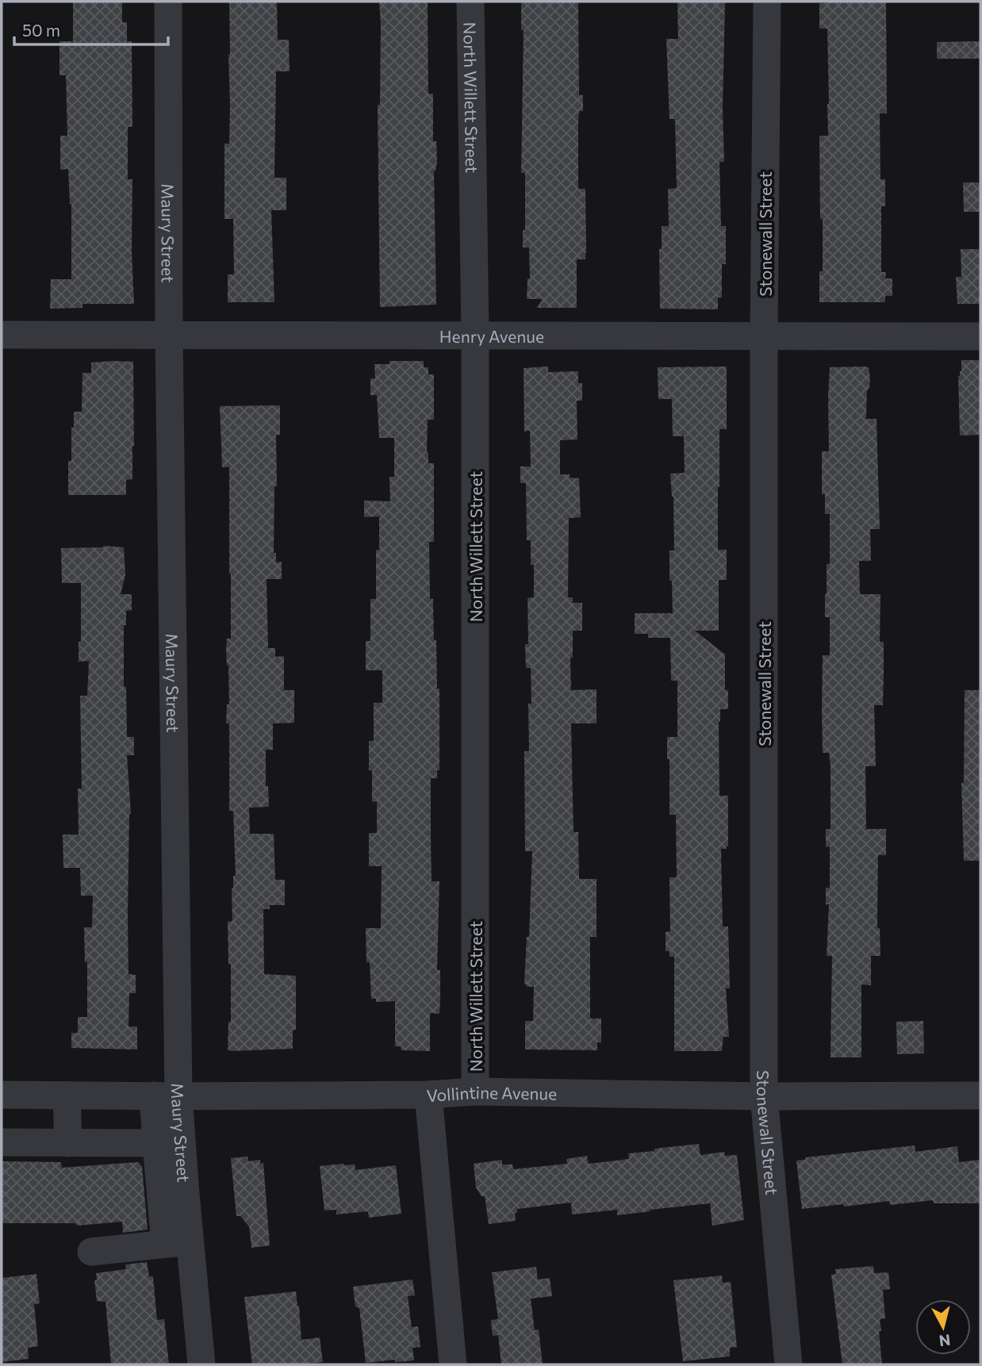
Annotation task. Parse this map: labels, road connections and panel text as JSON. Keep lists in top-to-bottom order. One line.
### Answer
{"streets":{"street":["North Willett Street","Maury Street","Stonewall Street","Henry Avenue","Vollintine Avenue"]},"crossings":[["North Willett Street","Henry Avenue"],["North Willett Street","Vollintine Avenue"],["Maury Street","Henry Avenue"],["Maury Street","Vollintine Avenue"],["Stonewall Street","Henry Avenue"],["Stonewall Street","Vollintine Avenue"]],"scale_bar":"50 m","north":"bottom"}
